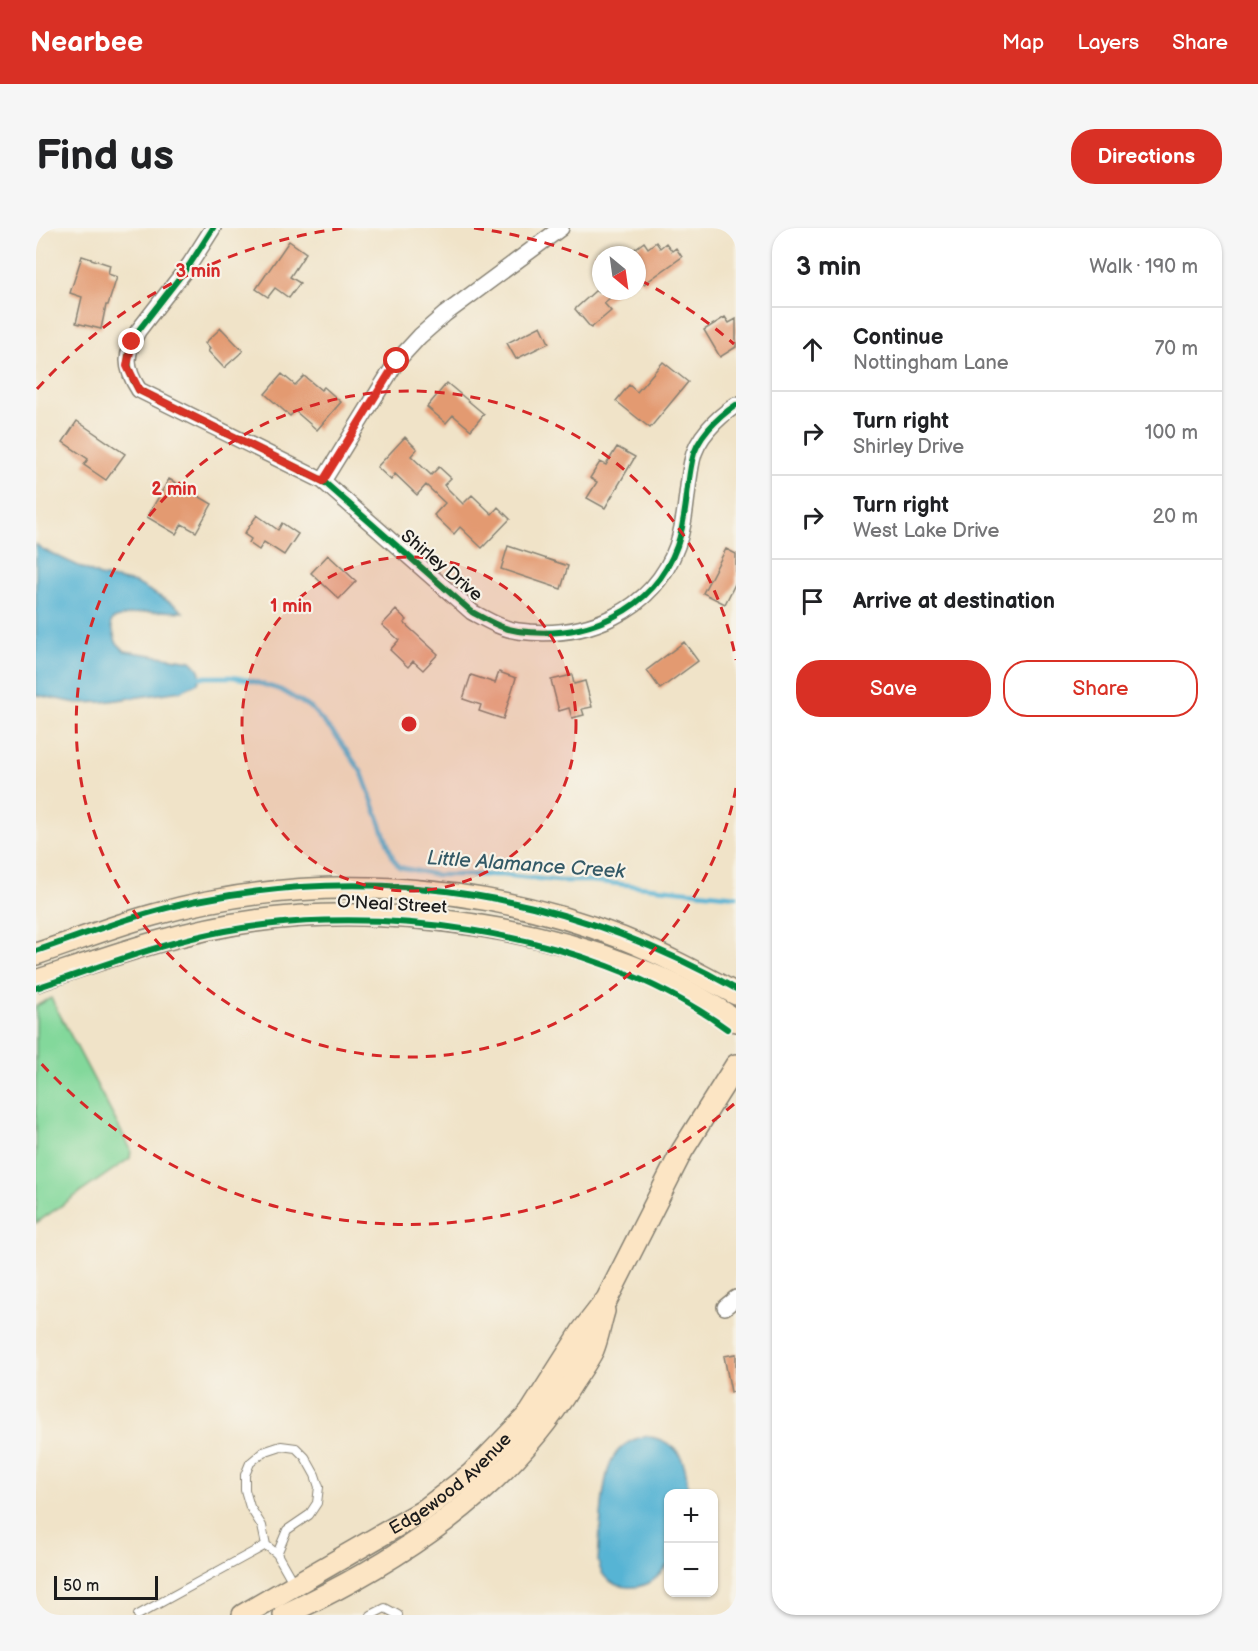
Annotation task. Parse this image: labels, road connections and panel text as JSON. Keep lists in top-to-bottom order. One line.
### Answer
{"streets":{"street":["Shirley Drive","O'Neal Street","Edgewood Avenue"]},"water":["Little Alamance Creek"],"scale_bar":"50 m","north":"bottom right","page":{"header":"Nearbee","nav":["Map","Layers","Share"],"buttons":["Directions",["Save","Share"]],"title":"Find us","heading":["3 min","Walk · 190 m"],"list":[["Continue","Nottingham Lane","70 m"],["Turn right","Shirley Drive","100 m"],["Turn right","West Lake Drive","20 m"],"Arrive at destination"],"map_buttons":["+","−"],"scale":"50 m"},"rings":["3 min","2 min","1 min"]}
